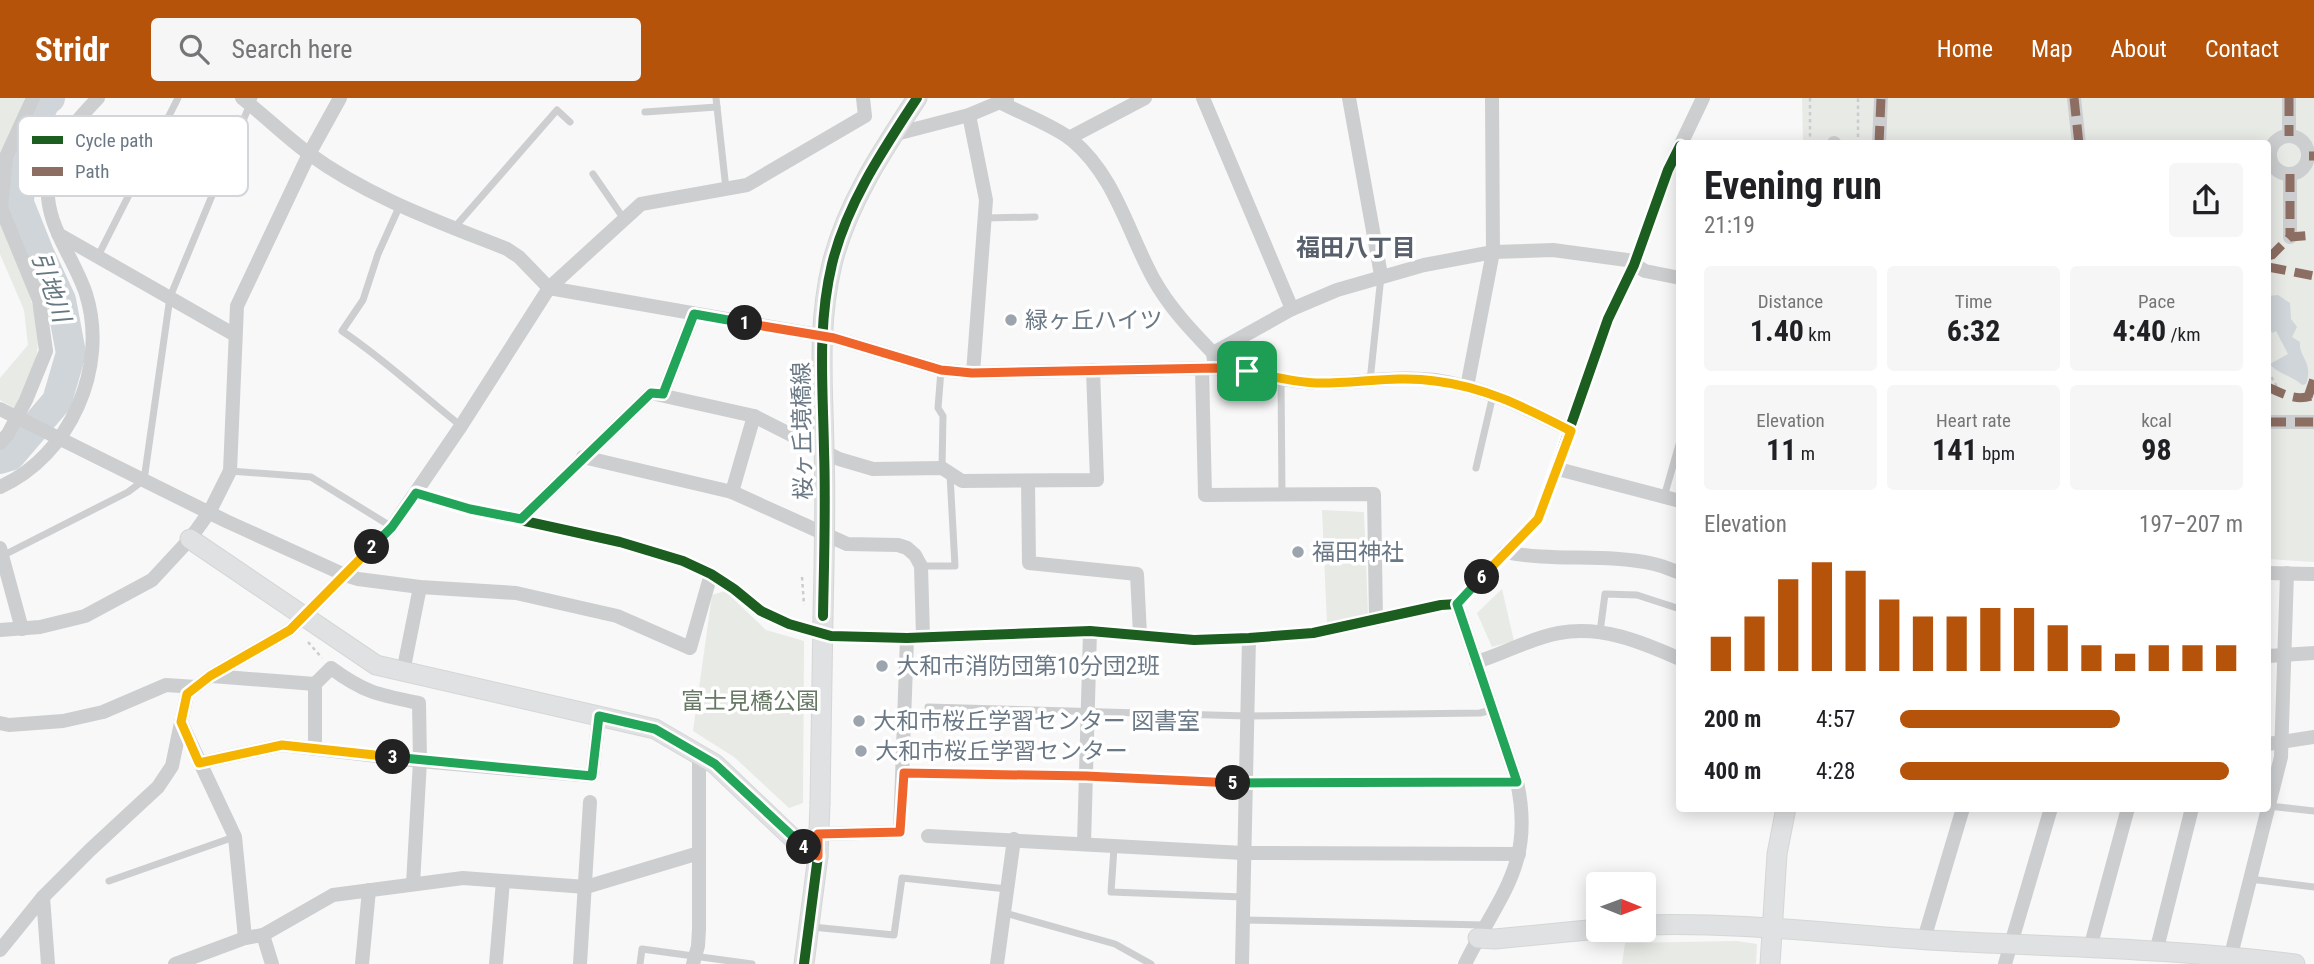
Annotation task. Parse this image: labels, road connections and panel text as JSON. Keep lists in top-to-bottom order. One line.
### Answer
{"streets":{"street":["桜ヶ丘境橋線"]},"districts":["福田八丁目"],"water":["引地川"],"parks":["富士見橋公園"],"places":["緑ヶ丘ハイツ","福田神社","大和市消防団第10分団2班","大和市桜丘学習センター 図書室","大和市桜丘学習センター"],"legend":["Cycle path","Path"],"north":"right","page":{"header":"Stridr","search":"Search here","nav":["Home","Map","About","Contact"],"heading":["Evening run","21:19"],"stats":[["Distance","1.40 km"],["Time","6:32"],["Pace","4:40 /km"],["Elevation","11 m"],["Heart rate","141 bpm"],["kcal","98"]],"pins":["1","2","6","3","5","4"],"chart":["Elevation","197–207 m"],"list":[{"name":"200 m","note":"4:57"},{"name":"400 m","note":"4:28"}]}}
